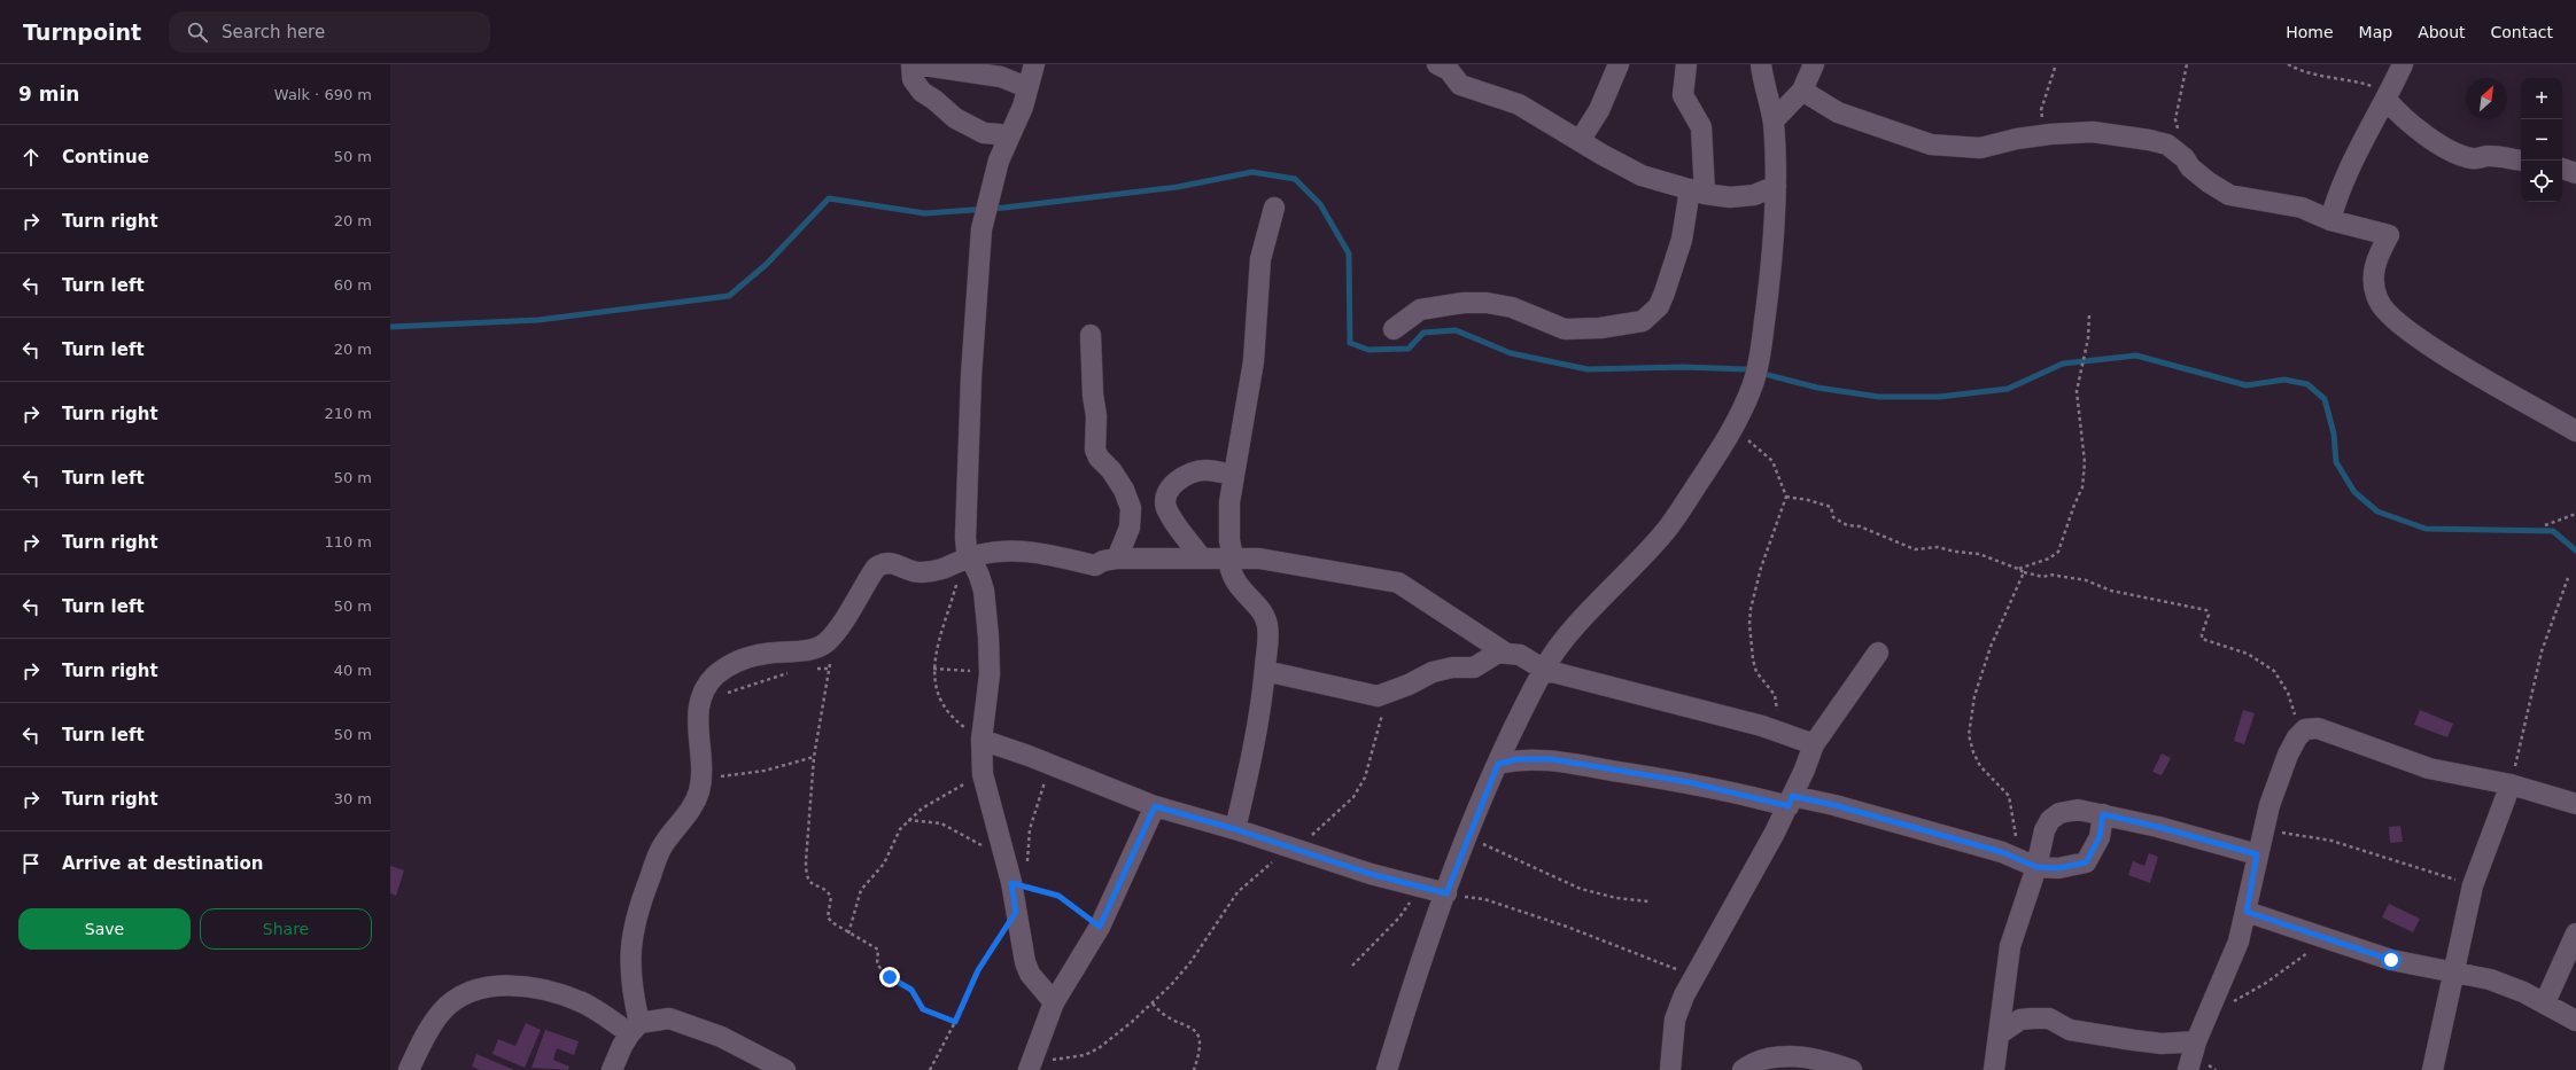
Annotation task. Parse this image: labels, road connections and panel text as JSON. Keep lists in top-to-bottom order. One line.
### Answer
{"north":"top right","page":{"header":"Turnpoint","search":"Search here","nav":["Home","Map","About","Contact"],"heading":["9 min","Walk · 690 m"],"map_buttons":["+","−"],"list":[["Continue","50 m"],["Turn right","20 m"],["Turn left","60 m"],["Turn left","20 m"],["Turn right","210 m"],["Turn left","50 m"],["Turn right","110 m"],["Turn left","50 m"],["Turn right","40 m"],["Turn left","50 m"],["Turn right","30 m"],"Arrive at destination"],"buttons":["Save","Share"]}}
